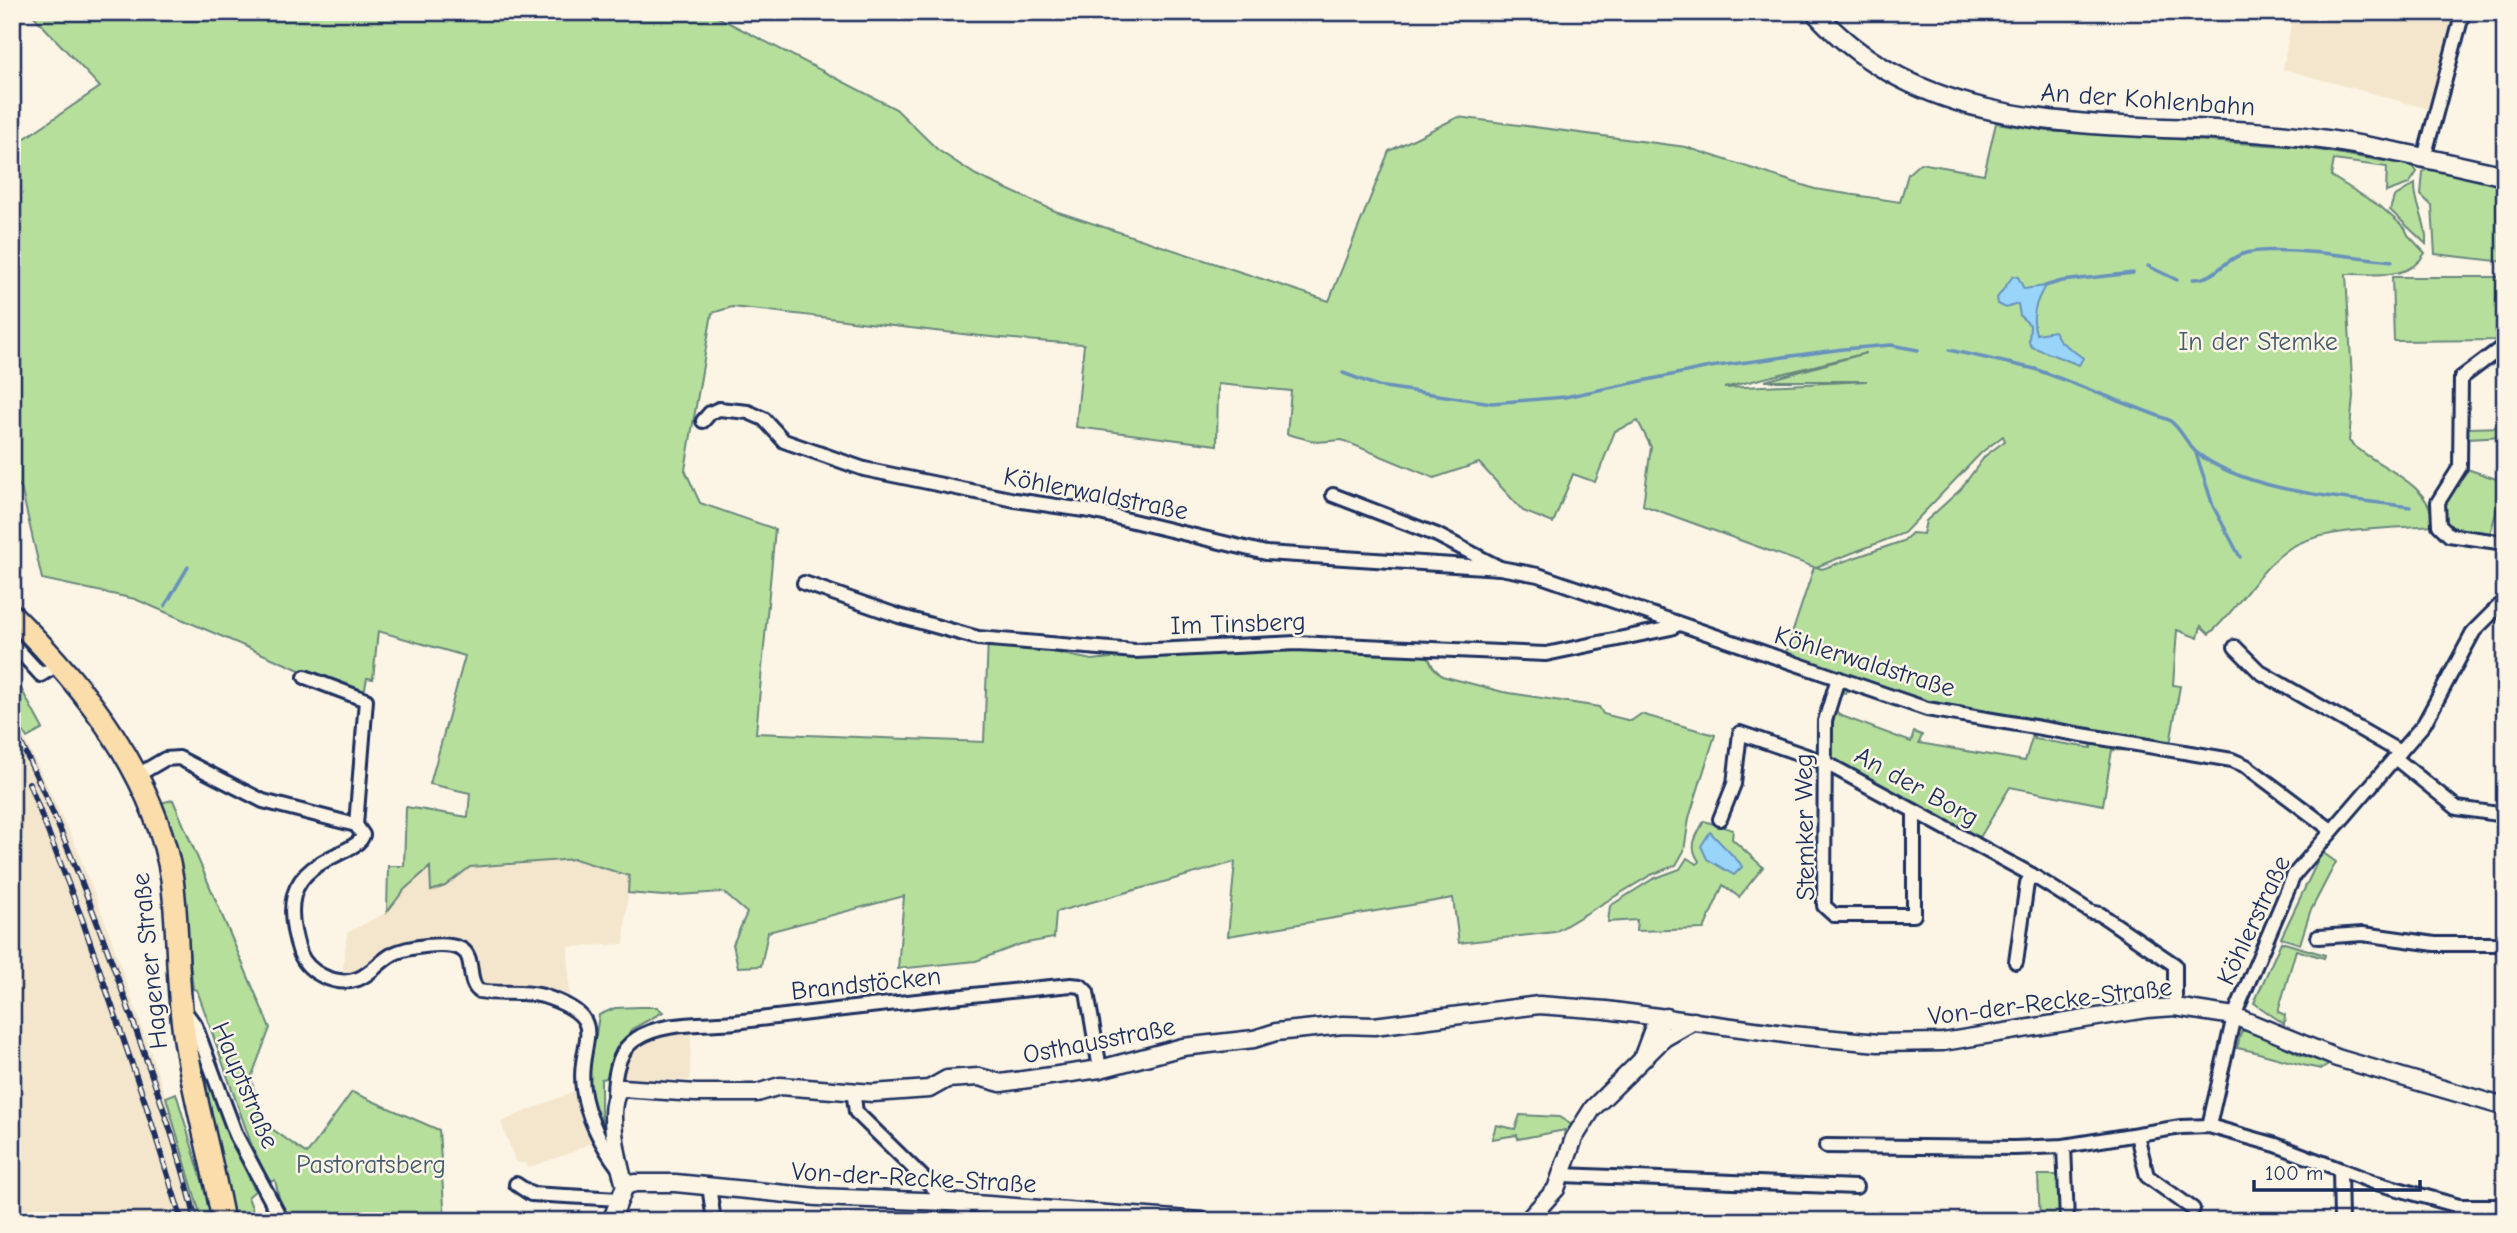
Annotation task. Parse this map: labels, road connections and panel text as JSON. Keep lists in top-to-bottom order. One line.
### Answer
{"streets":{"main road":["An der Kohlenbahn","Hagener Straße"],"street":["Köhlerwaldstraße","Im Tinsberg","An der Borg","Stemker Weg","Köhlerstraße","Brandstöcken","Von-der-Recke-Straße","Osthausstraße","Hauptstraße"]},"crossings":[["Köhlerwaldstraße","Im Tinsberg"],["Köhlerwaldstraße","Stemker Weg"],["Köhlerwaldstraße","Köhlerstraße"],["An der Borg","Stemker Weg"],["An der Borg","Von-der-Recke-Straße"],["Köhlerstraße","Von-der-Recke-Straße"],["Hagener Straße","Hauptstraße"],["Brandstöcken","Osthausstraße"],["Von-der-Recke-Straße","Osthausstraße"]],"parks":["In der Stemke","Pastoratsberg"],"scale_bar":"100 m"}
